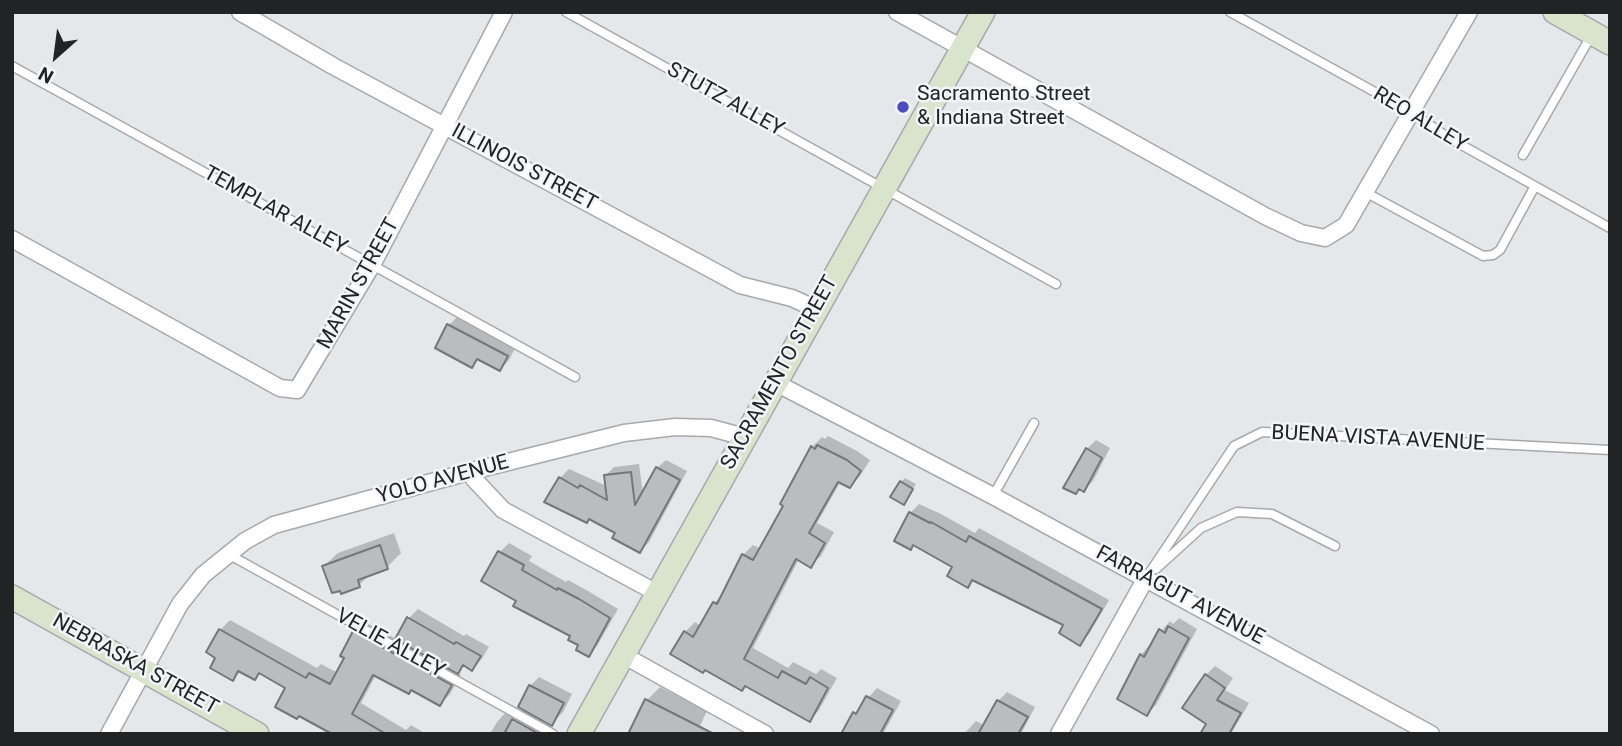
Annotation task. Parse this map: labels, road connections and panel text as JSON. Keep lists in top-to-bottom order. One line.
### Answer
{"streets":{"main road":["SACRAMENTO STREET","NEBRASKA STREET"],"street":["ILLINOIS STREET","MARIN STREET","YOLO AVENUE","FARRAGUT AVENUE"],"lane":["STUTZ ALLEY","REO ALLEY","TEMPLAR ALLEY","BUENA VISTA AVENUE","VELIE ALLEY"]},"crossings":[["STUTZ ALLEY","SACRAMENTO STREET"],["ILLINOIS STREET","MARIN STREET"],["ILLINOIS STREET","SACRAMENTO STREET"],["TEMPLAR ALLEY","MARIN STREET"],["SACRAMENTO STREET","YOLO AVENUE"],["SACRAMENTO STREET","FARRAGUT AVENUE"],["BUENA VISTA AVENUE","FARRAGUT AVENUE"],["YOLO AVENUE","VELIE ALLEY"],["YOLO AVENUE","NEBRASKA STREET"]],"places":["Sacramento Street & Indiana Street"],"north":"bottom left"}
